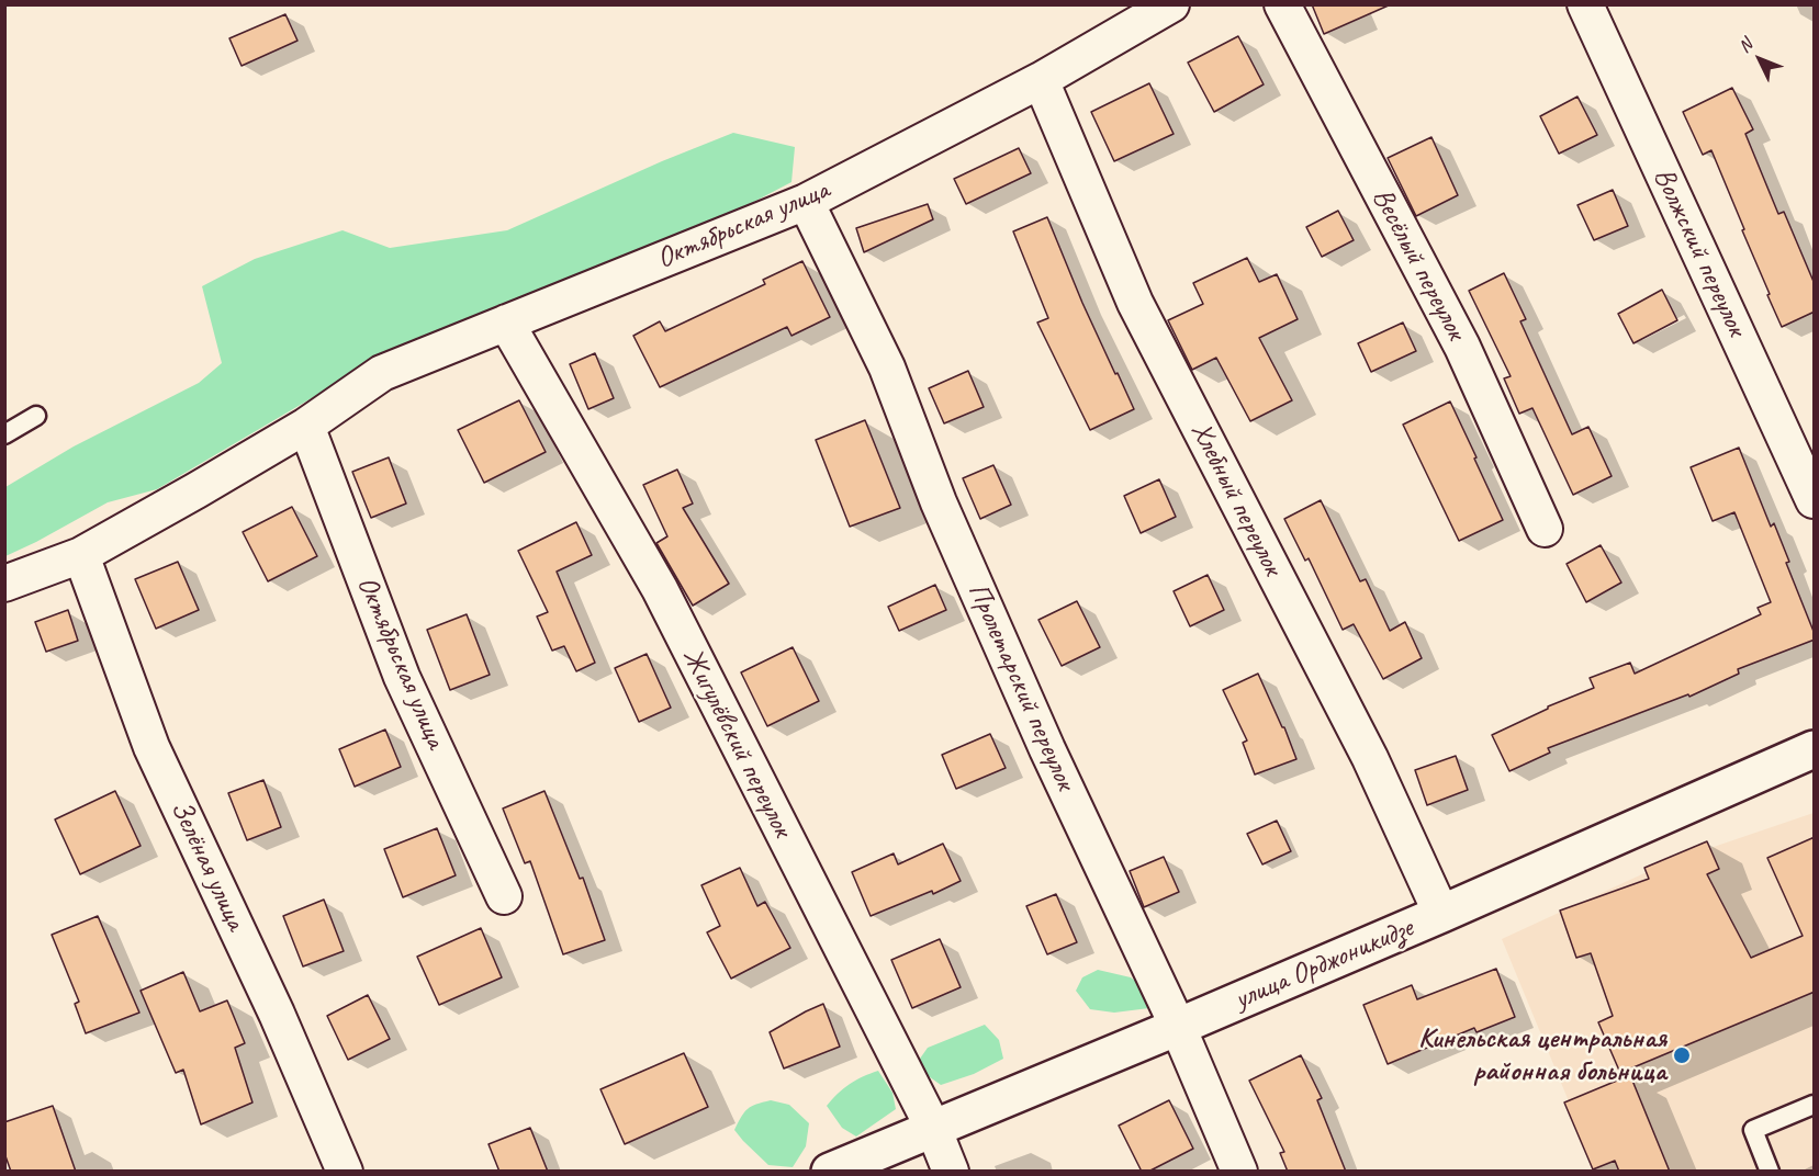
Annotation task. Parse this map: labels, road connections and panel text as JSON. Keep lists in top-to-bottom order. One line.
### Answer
{"streets":{"street":["Октябрьская улица","Волжский переулок","Весёлый переулок","Хлебный переулок","Пролетарский переулок","Жигулёвский переулок","Зелёная улица","улица Орджоникидзе"]},"crossings":[["Октябрьская улица","Хлебный переулок"],["Октябрьская улица","Пролетарский переулок"],["Октябрьская улица","Жигулёвский переулок"],["Октябрьская улица","Зелёная улица"],["Хлебный переулок","улица Орджоникидзе"],["Пролетарский переулок","улица Орджоникидзе"],["Жигулёвский переулок","улица Орджоникидзе"]],"places":["Кинельская центральная районная больница"],"north":"top left"}
